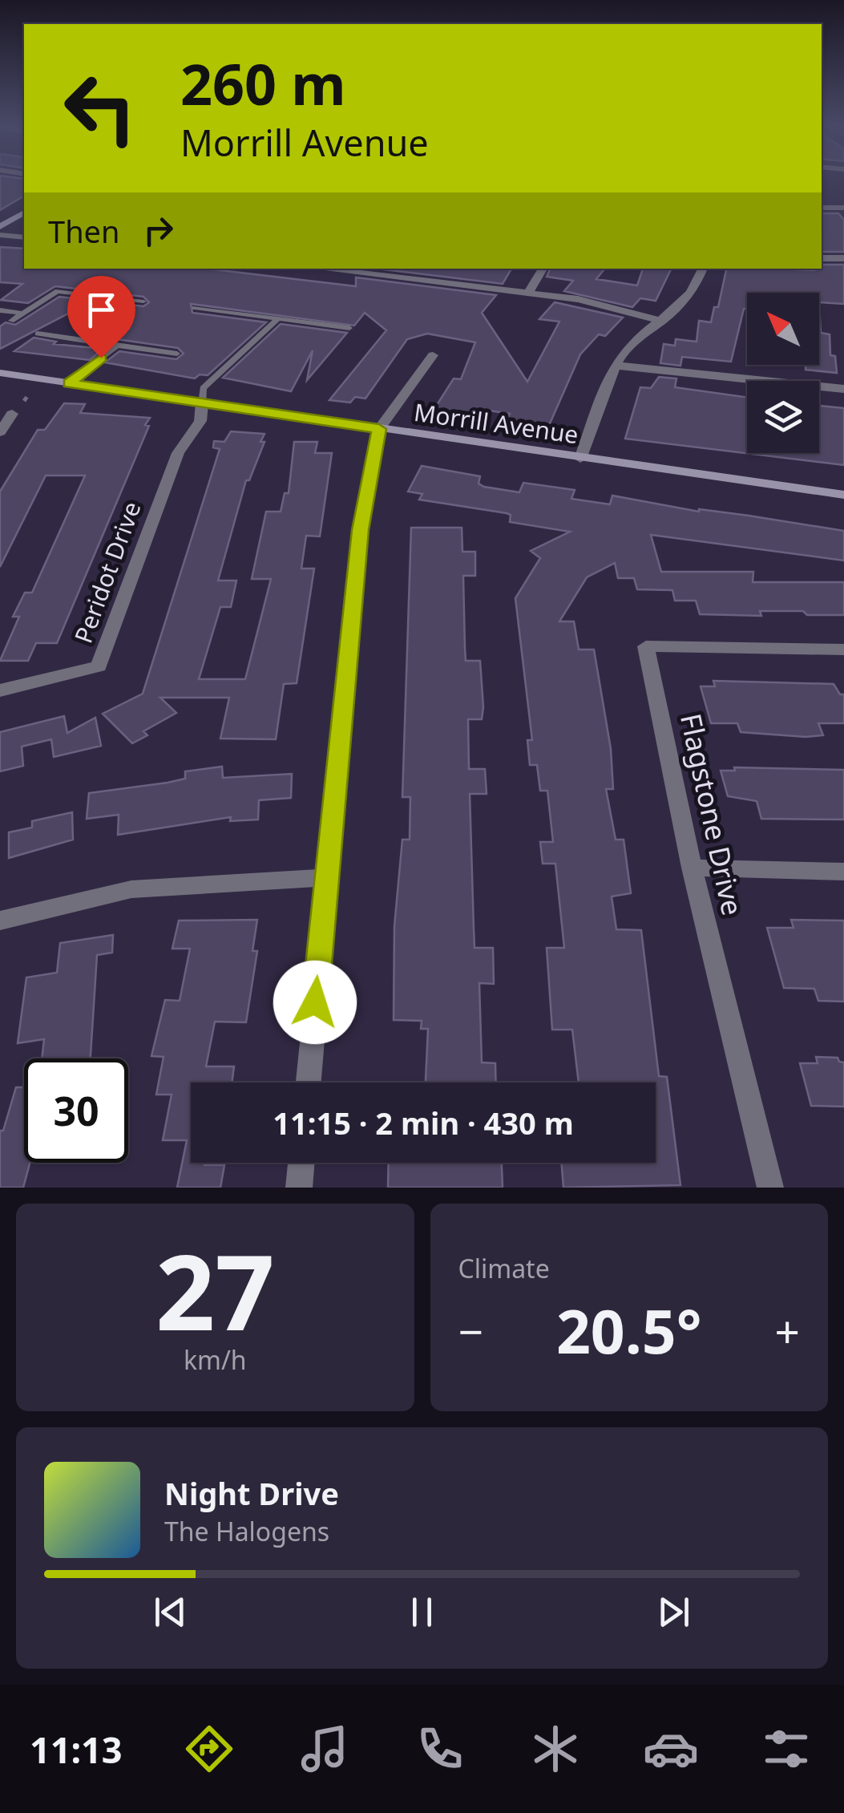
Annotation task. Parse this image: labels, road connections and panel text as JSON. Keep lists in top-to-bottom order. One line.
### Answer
{"streets":{"street":["Morrill Avenue","Peridot Drive","Flagstone Drive"]},"crossings":[["Morrill Avenue","Peridot Drive"]],"north":"top left","page":{"turn":["260 m","Morrill Avenue"],"then":"Then","limit":"30","trip":"11:15 · 2 min · 430 m","tile":[["27","km/h"],"Climate"],"heat":["−","20.5°","+"],"song":["Night Drive","The Halogens"],"tabs":"11:13"}}
